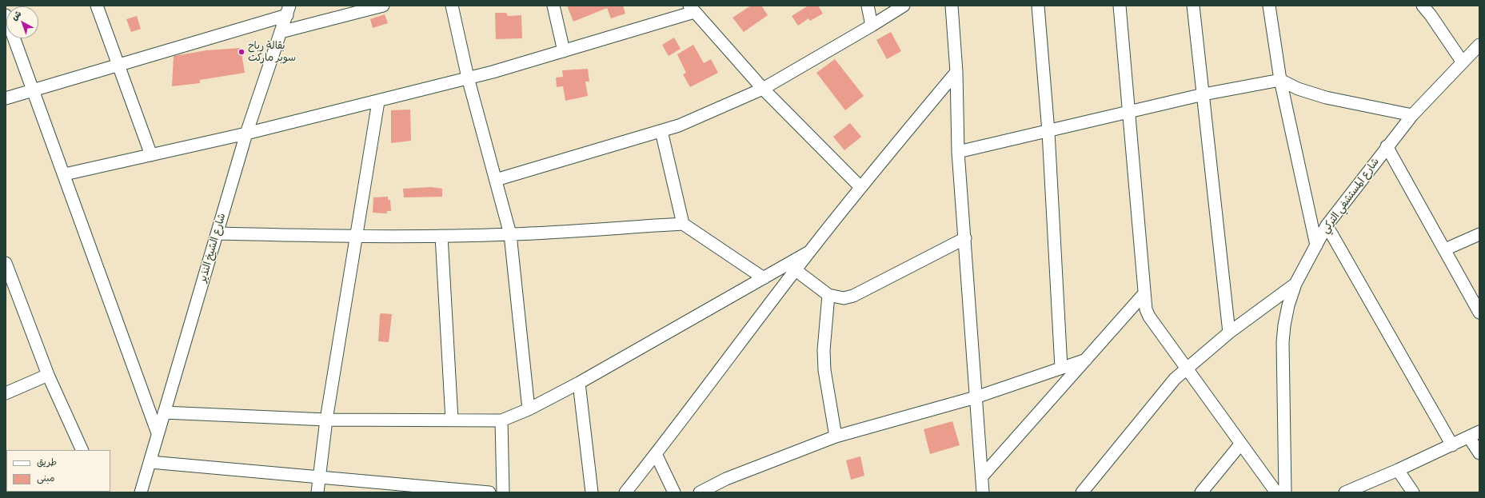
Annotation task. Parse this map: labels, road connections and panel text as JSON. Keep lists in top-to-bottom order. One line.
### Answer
{"streets":{"street":["شارع المستشفي التركي","شارع الشيخ النذير"]},"places":["بقالة رباح سوبر ماركت"],"legend":["طريق","مبنى"],"north":"top left"}
